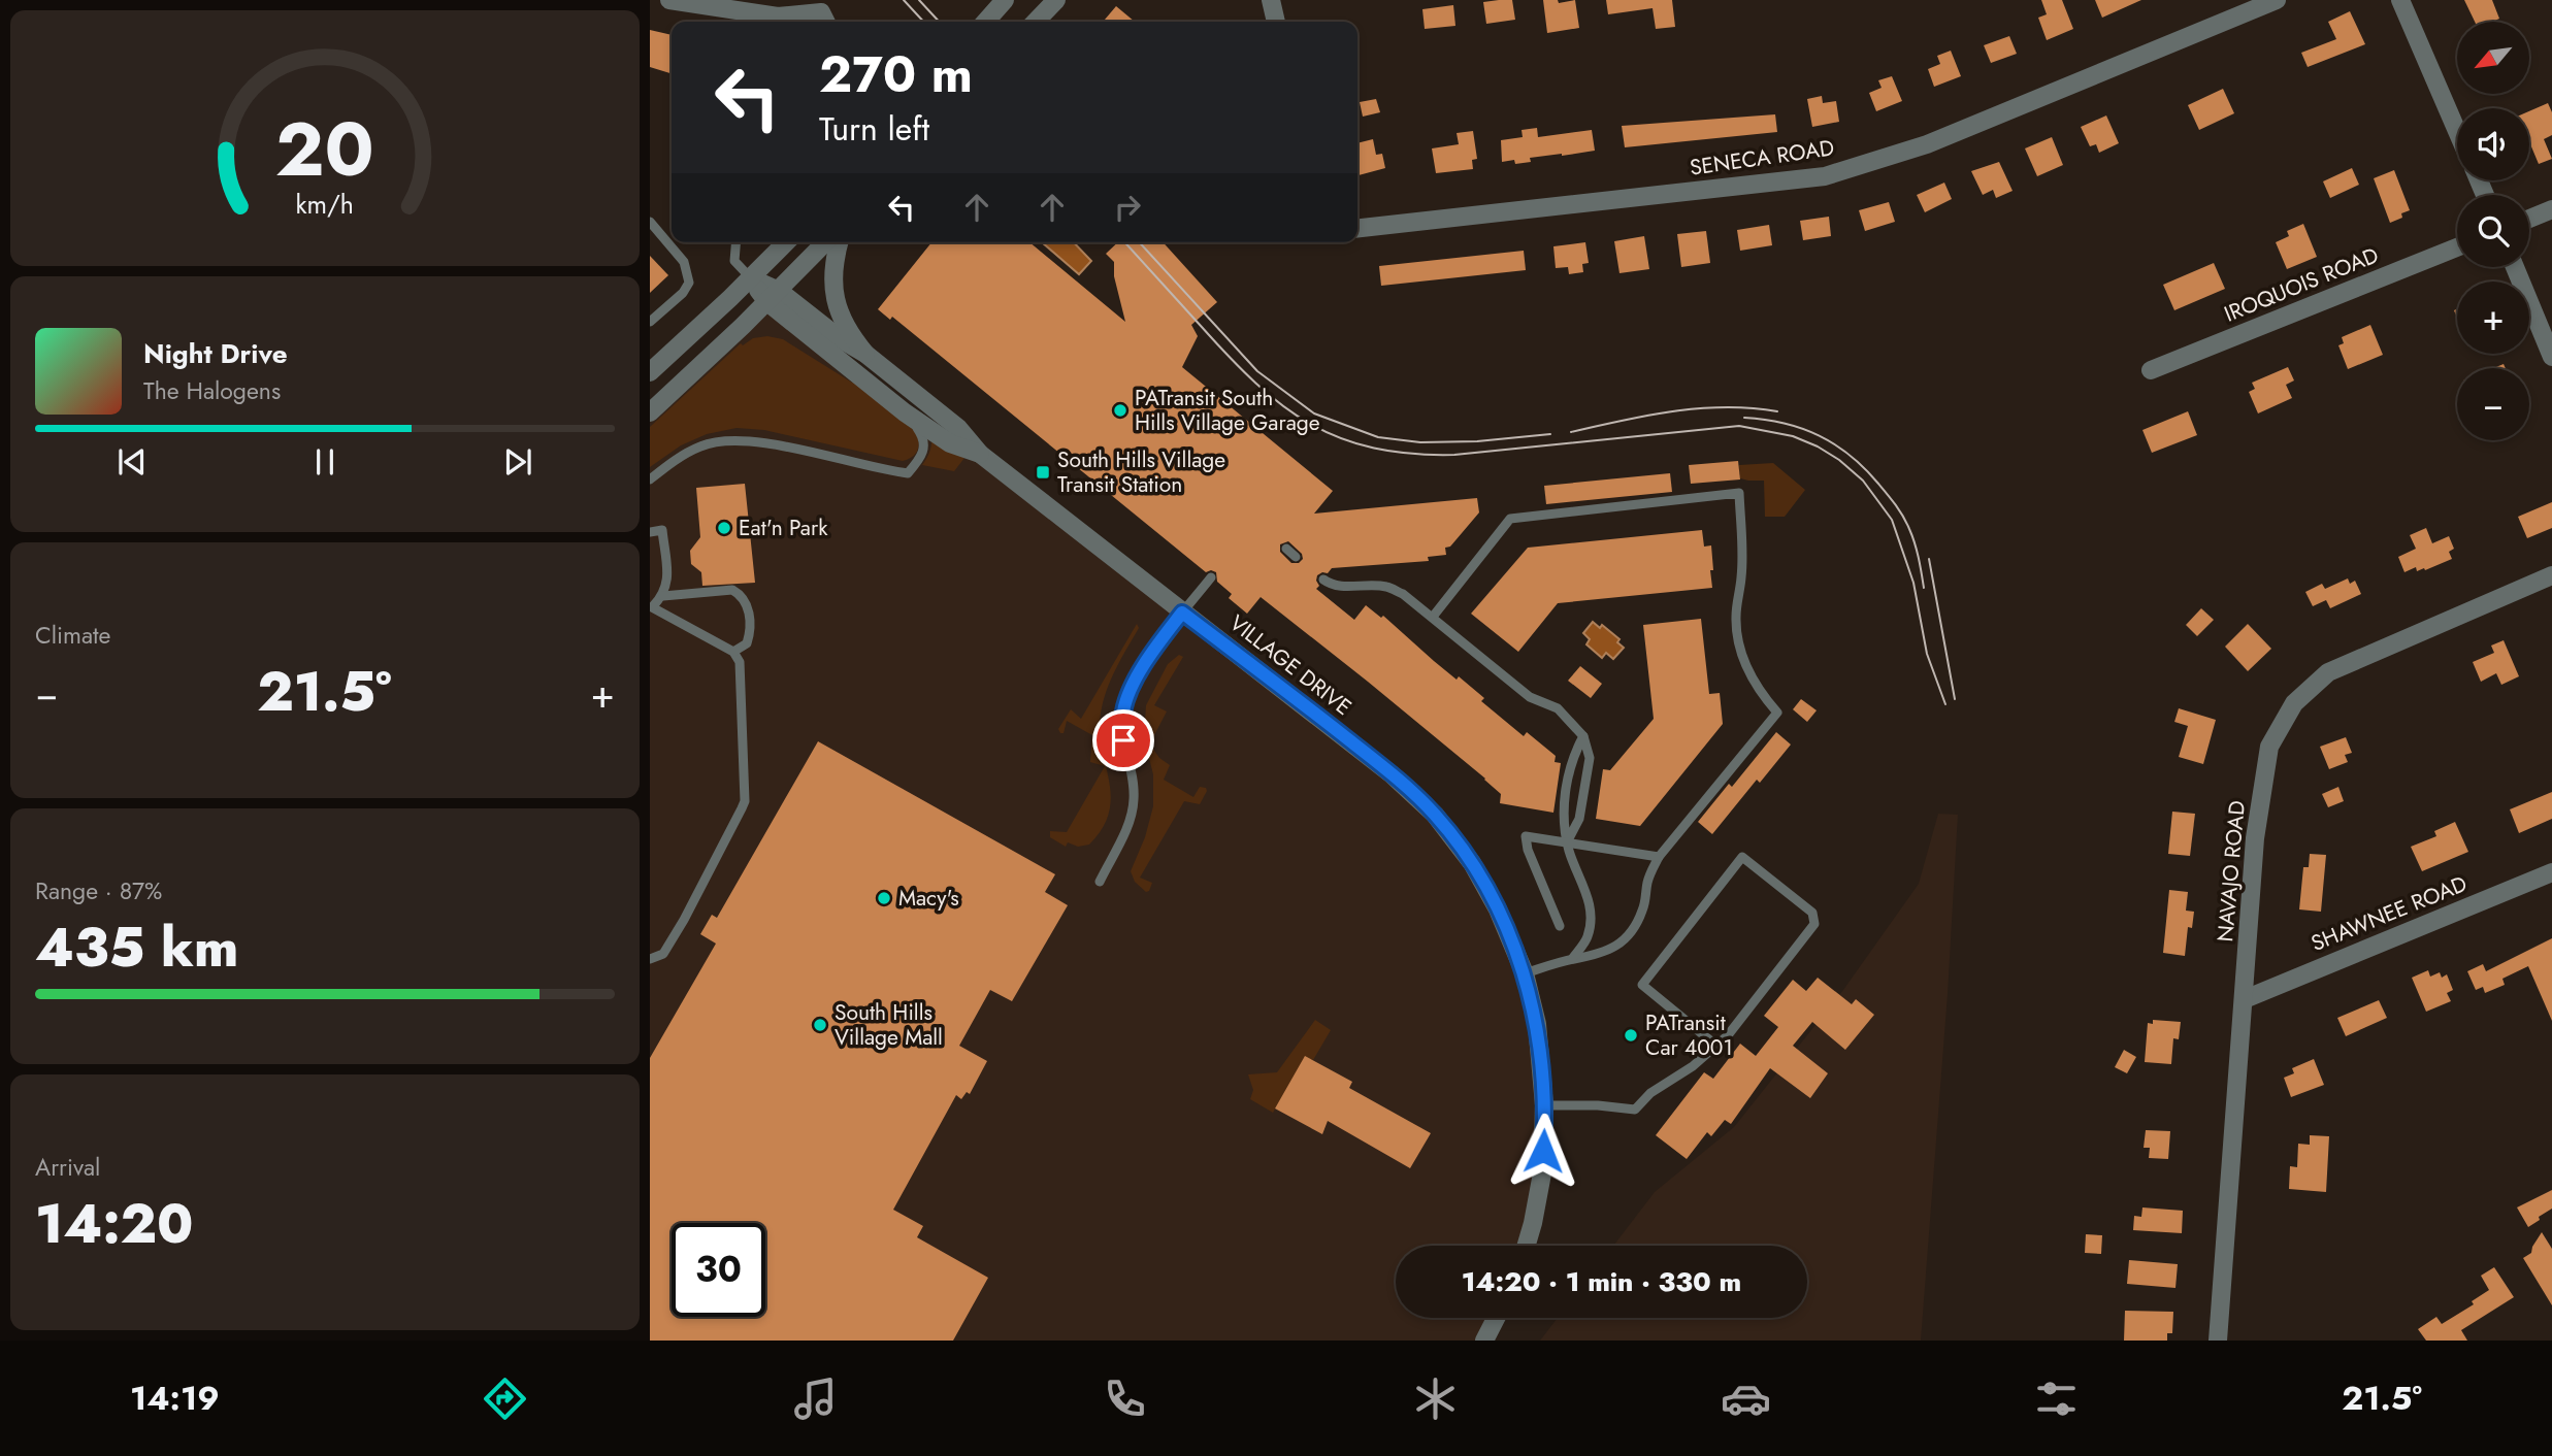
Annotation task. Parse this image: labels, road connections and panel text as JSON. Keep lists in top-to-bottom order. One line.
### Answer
{"streets":{"street":["SENECA ROAD","IROQUOIS ROAD","VILLAGE DRIVE","NAVAJO ROAD","SHAWNEE ROAD"]},"crossings":[["NAVAJO ROAD","SHAWNEE ROAD"]],"places":{"other":["PATransit South Hills Village Garage","Eat'n Park","Macy's","South Hills Village Mall","PATransit Car 4001"],"transit":["South Hills Village Transit Station"]},"north":"bottom left","page":{"map_buttons":["+","−"],"turn":["270 m","Turn left"],"song":["Night Drive","The Halogens"],"tile":["Climate",["Range · 87%","435 km"],["Arrival","14:20"]],"heat":["−","21.5°","+"],"limit":"30","trip":"14:20 · 1 min · 330 m","tabs":["14:19","21.5°"],"gauge":["20","km/h"]}}
